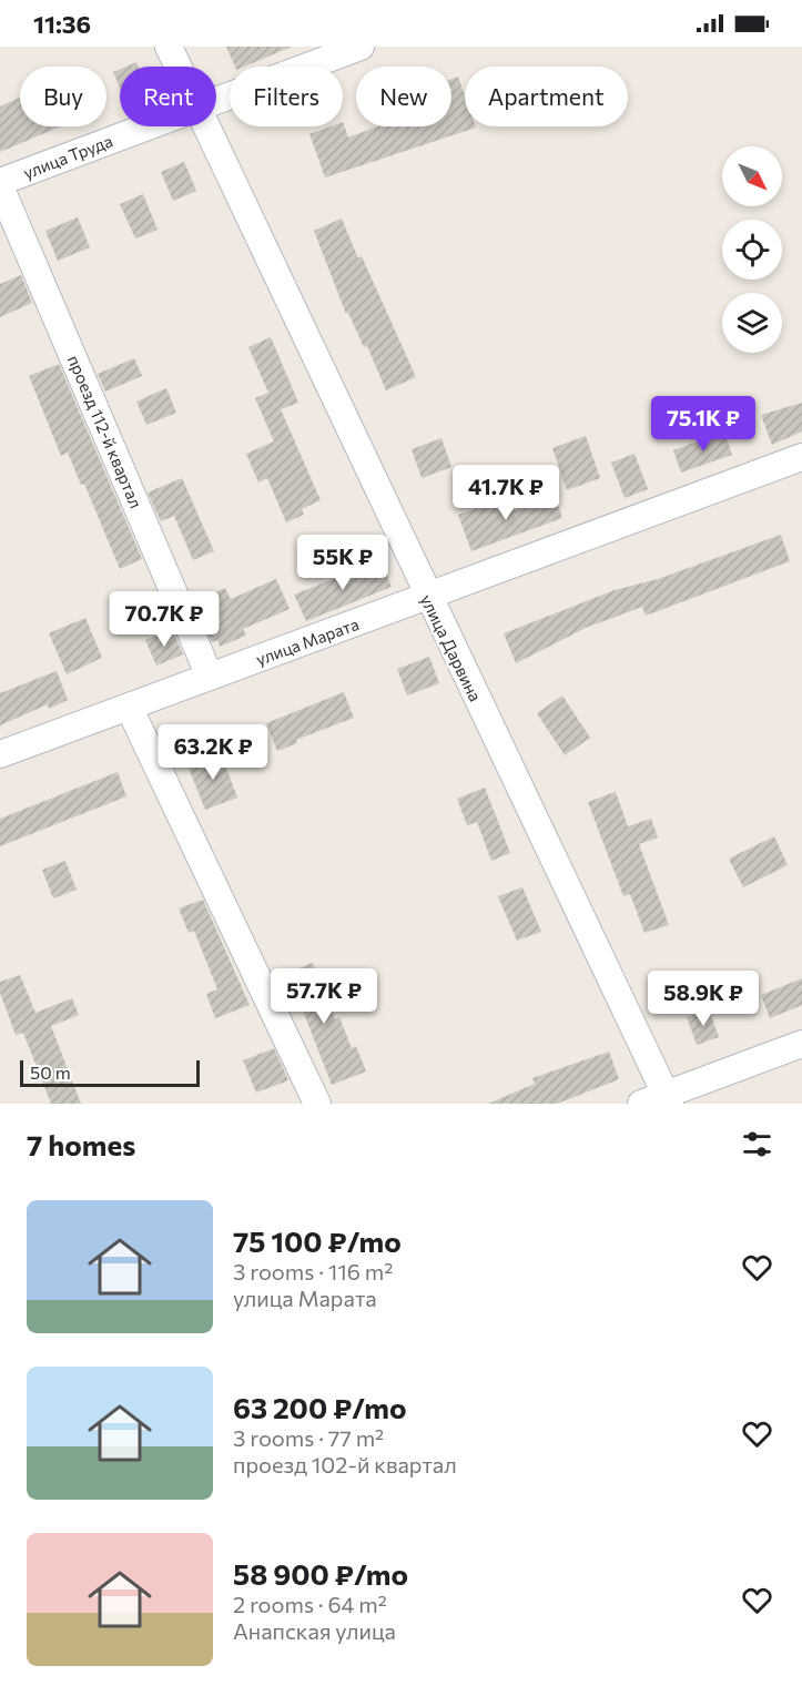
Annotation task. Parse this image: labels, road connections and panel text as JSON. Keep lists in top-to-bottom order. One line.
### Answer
{"streets":{"street":["улица Труда","проезд 112-й квартал","улица Марата","улица Дарвина"]},"crossings":[["улица Труда","проезд 112-й квартал"],["проезд 112-й квартал","улица Марата"],["улица Марата","улица Дарвина"]],"scale_bar":"50 m","north":"bottom right","page":{"status":"11:36","chip":["Buy","Rent","Filters","New","Apartment"],"price":["75.1K ₽","41.7K ₽","55K ₽","70.7K ₽","63.2K ₽","57.7K ₽","58.9K ₽"],"scale":"50 m","heading":"7 homes","list":[{"name":"75 100 ₽/mo","note":"3 rooms · 116 m² · улица Марата"},{"name":"63 200 ₽/mo","note":"3 rooms · 77 m² · проезд 102-й квартал"},{"name":"58 900 ₽/mo","note":"2 rooms · 64 m² · Анапская улица"}]}}
